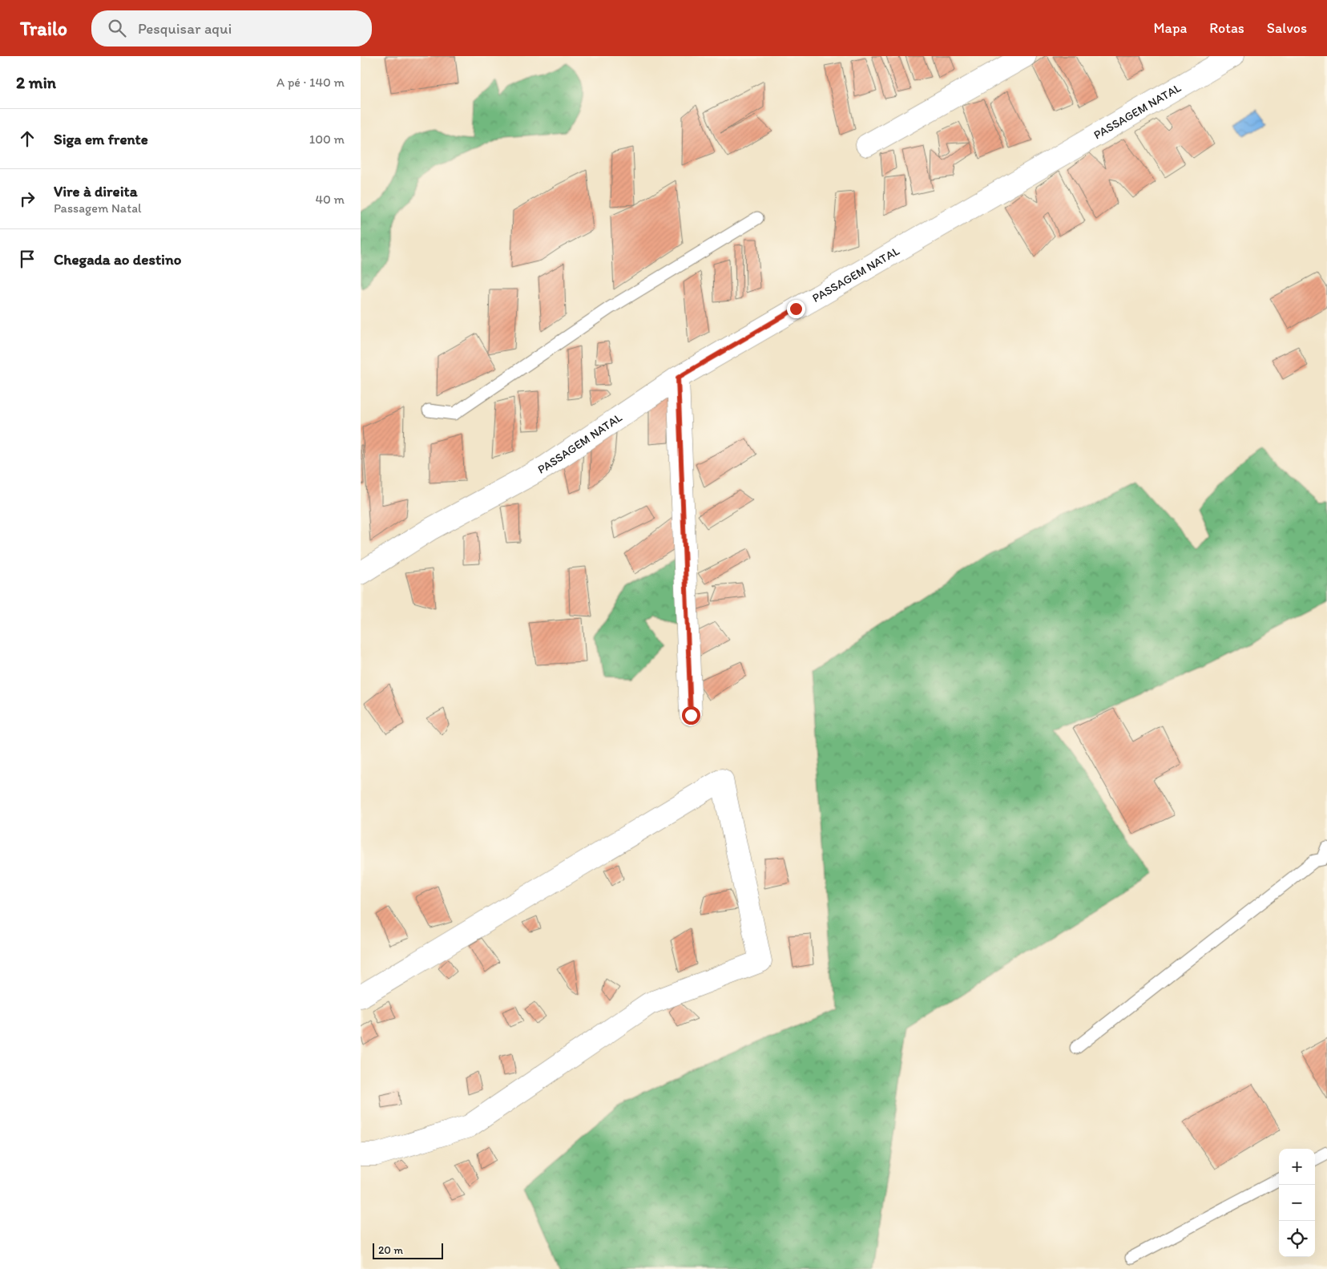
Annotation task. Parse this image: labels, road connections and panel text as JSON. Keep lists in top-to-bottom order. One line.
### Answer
{"streets":{"street":["PASSAGEM NATAL"]},"scale_bar":"20 m","page":{"header":"Trailo","search":"Pesquisar aqui","nav":["Mapa","Rotas","Salvos"],"heading":["2 min","A pé · 140 m"],"list":[["Siga em frente","100 m"],["Vire à direita","Passagem Natal","40 m"],"Chegada ao destino"],"map_buttons":["+","−"],"scale":"20 m"}}
